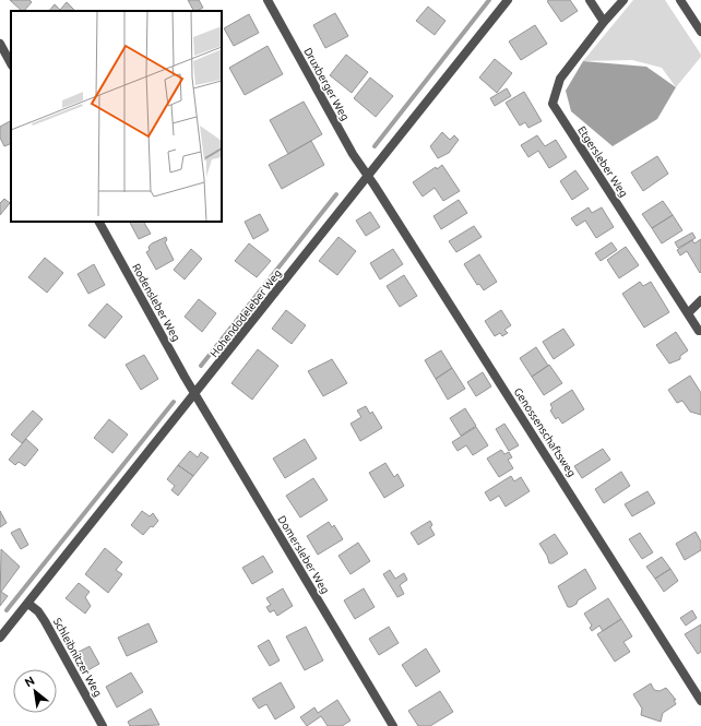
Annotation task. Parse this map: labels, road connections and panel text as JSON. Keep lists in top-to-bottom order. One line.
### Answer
{"streets":{"street":["Druxberger Weg","Etgersleber Weg","Rodensleber Weg","Hohendodeleber Weg","Genossenschaftsweg","Domersleber Weg","Schleibnitzer Weg"]},"crossings":[["Druxberger Weg","Hohendodeleber Weg"],["Druxberger Weg","Genossenschaftsweg"],["Rodensleber Weg","Hohendodeleber Weg"],["Rodensleber Weg","Domersleber Weg"],["Hohendodeleber Weg","Genossenschaftsweg"],["Hohendodeleber Weg","Domersleber Weg"],["Hohendodeleber Weg","Schleibnitzer Weg"]],"north":"top left"}
